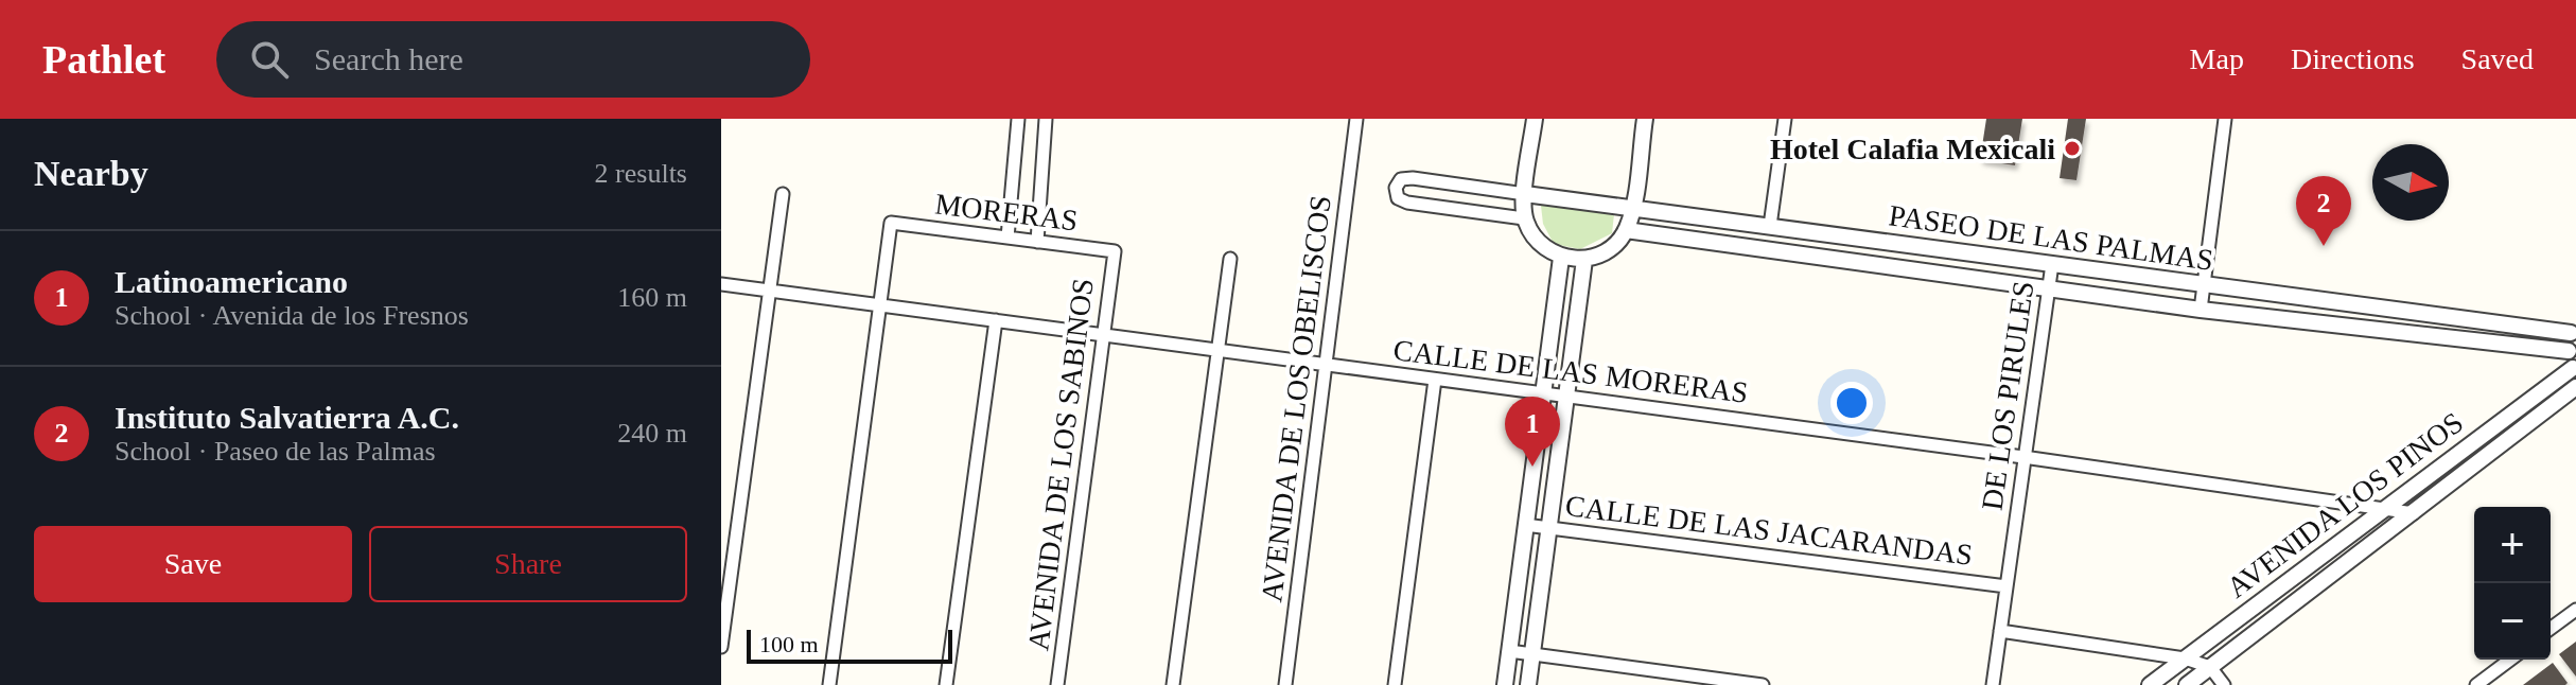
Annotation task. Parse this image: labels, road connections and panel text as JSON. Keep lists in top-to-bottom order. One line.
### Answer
{"streets":{"street":["MORERAS","PASEO DE LAS PALMAS","CALLE DE LAS MORERAS","DE LOS PIRULES","AVENIDA DE LOS OBELISCOS","AVENIDA DE LOS SABINOS","AVENIDA LOS PINOS","CALLE DE LAS JACARANDAS"]},"crossings":[["MORERAS","CALLE DE LAS MORERAS"],["MORERAS","AVENIDA DE LOS SABINOS"],["PASEO DE LAS PALMAS","DE LOS PIRULES"],["CALLE DE LAS MORERAS","DE LOS PIRULES"],["CALLE DE LAS MORERAS","AVENIDA DE LOS OBELISCOS"],["CALLE DE LAS MORERAS","AVENIDA DE LOS SABINOS"],["CALLE DE LAS MORERAS","AVENIDA LOS PINOS"],["DE LOS PIRULES","CALLE DE LAS JACARANDAS"]],"places":["Hotel Calafia Mexicali"],"scale_bar":"100 m","north":"right","page":{"header":"Pathlet","search":"Search here","nav":["Map","Directions","Saved"],"heading":["Nearby","2 results"],"pins":["2","1"],"list":[{"mark":"1","name":"Latinoamericano","note":"School · Avenida de los Fresnos","value":"160 m"},{"mark":"2","name":"Instituto Salvatierra A.C.","note":"School · Paseo de las Palmas","value":"240 m"}],"buttons":["Save","Share"],"map_buttons":["+","−"],"scale":"100 m"}}
